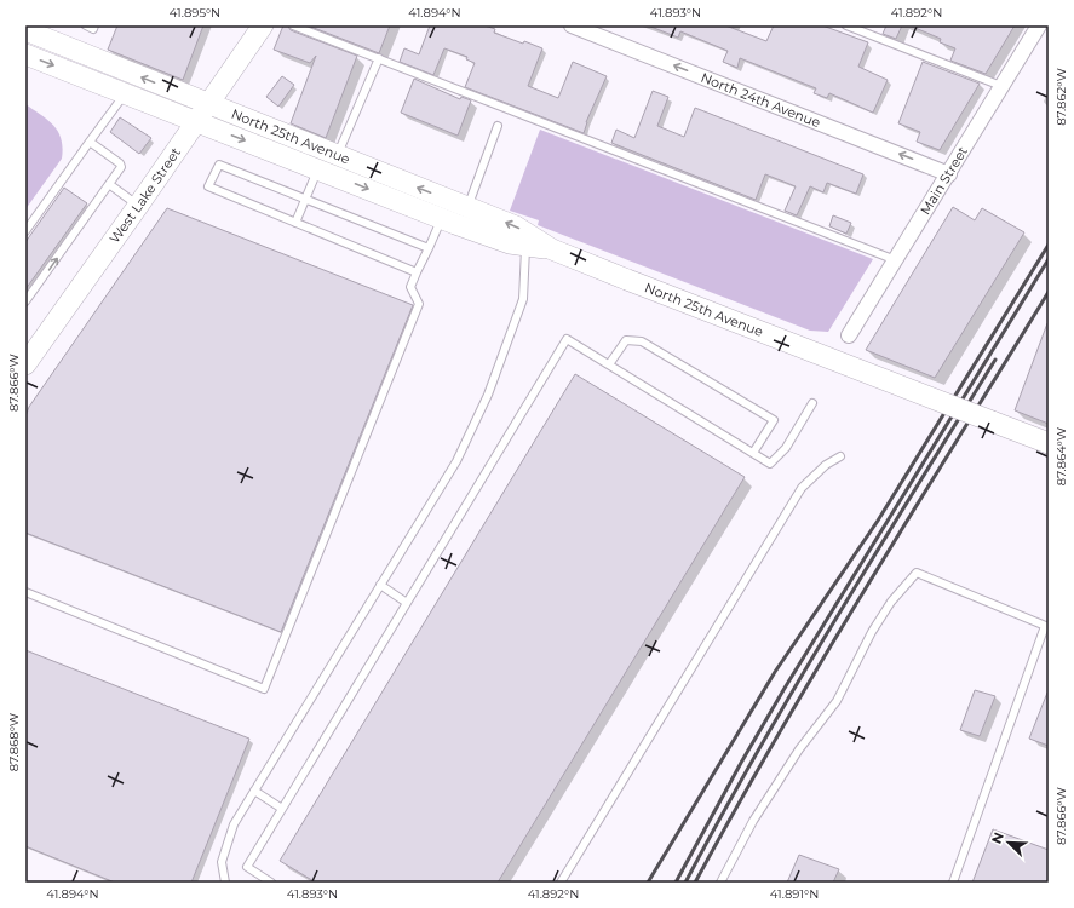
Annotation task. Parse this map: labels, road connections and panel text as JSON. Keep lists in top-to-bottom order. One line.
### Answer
{"streets":{"main road":["North 25th Avenue","West Lake Street"],"street":["North 24th Avenue","Main Street"]},"crossings":[["North 24th Avenue","Main Street"],["North 25th Avenue","West Lake Street"]],"one_way":["North 24th Avenue"],"north":"top left","coordinates":["41.895°N","41.894°N","41.893°N","41.892°N","87.862°W","87.866°W","87.864°W","87.868°W","41.891°N"]}
